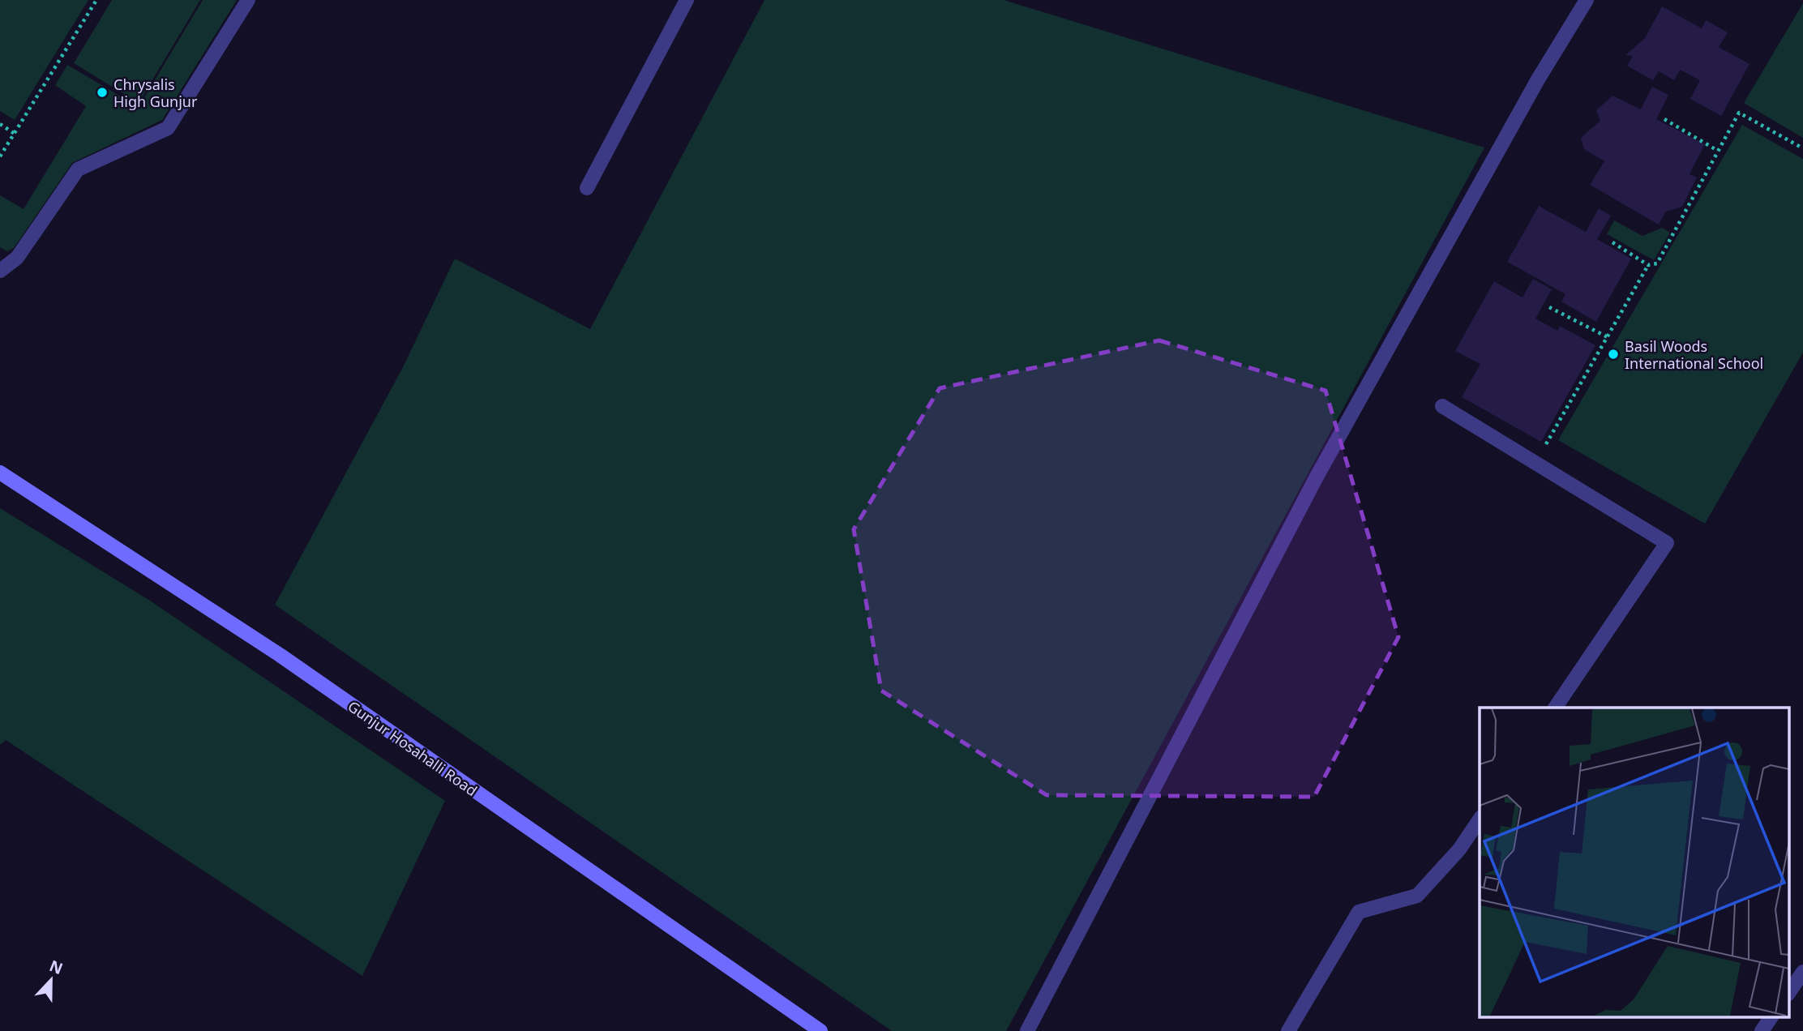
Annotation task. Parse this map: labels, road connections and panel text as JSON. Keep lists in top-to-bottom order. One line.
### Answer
{"streets":{"street":["Gunjur Hosahalli Road"]},"places":["Chrysalis High Gunjur","Basil Woods International School"],"north":"top"}
